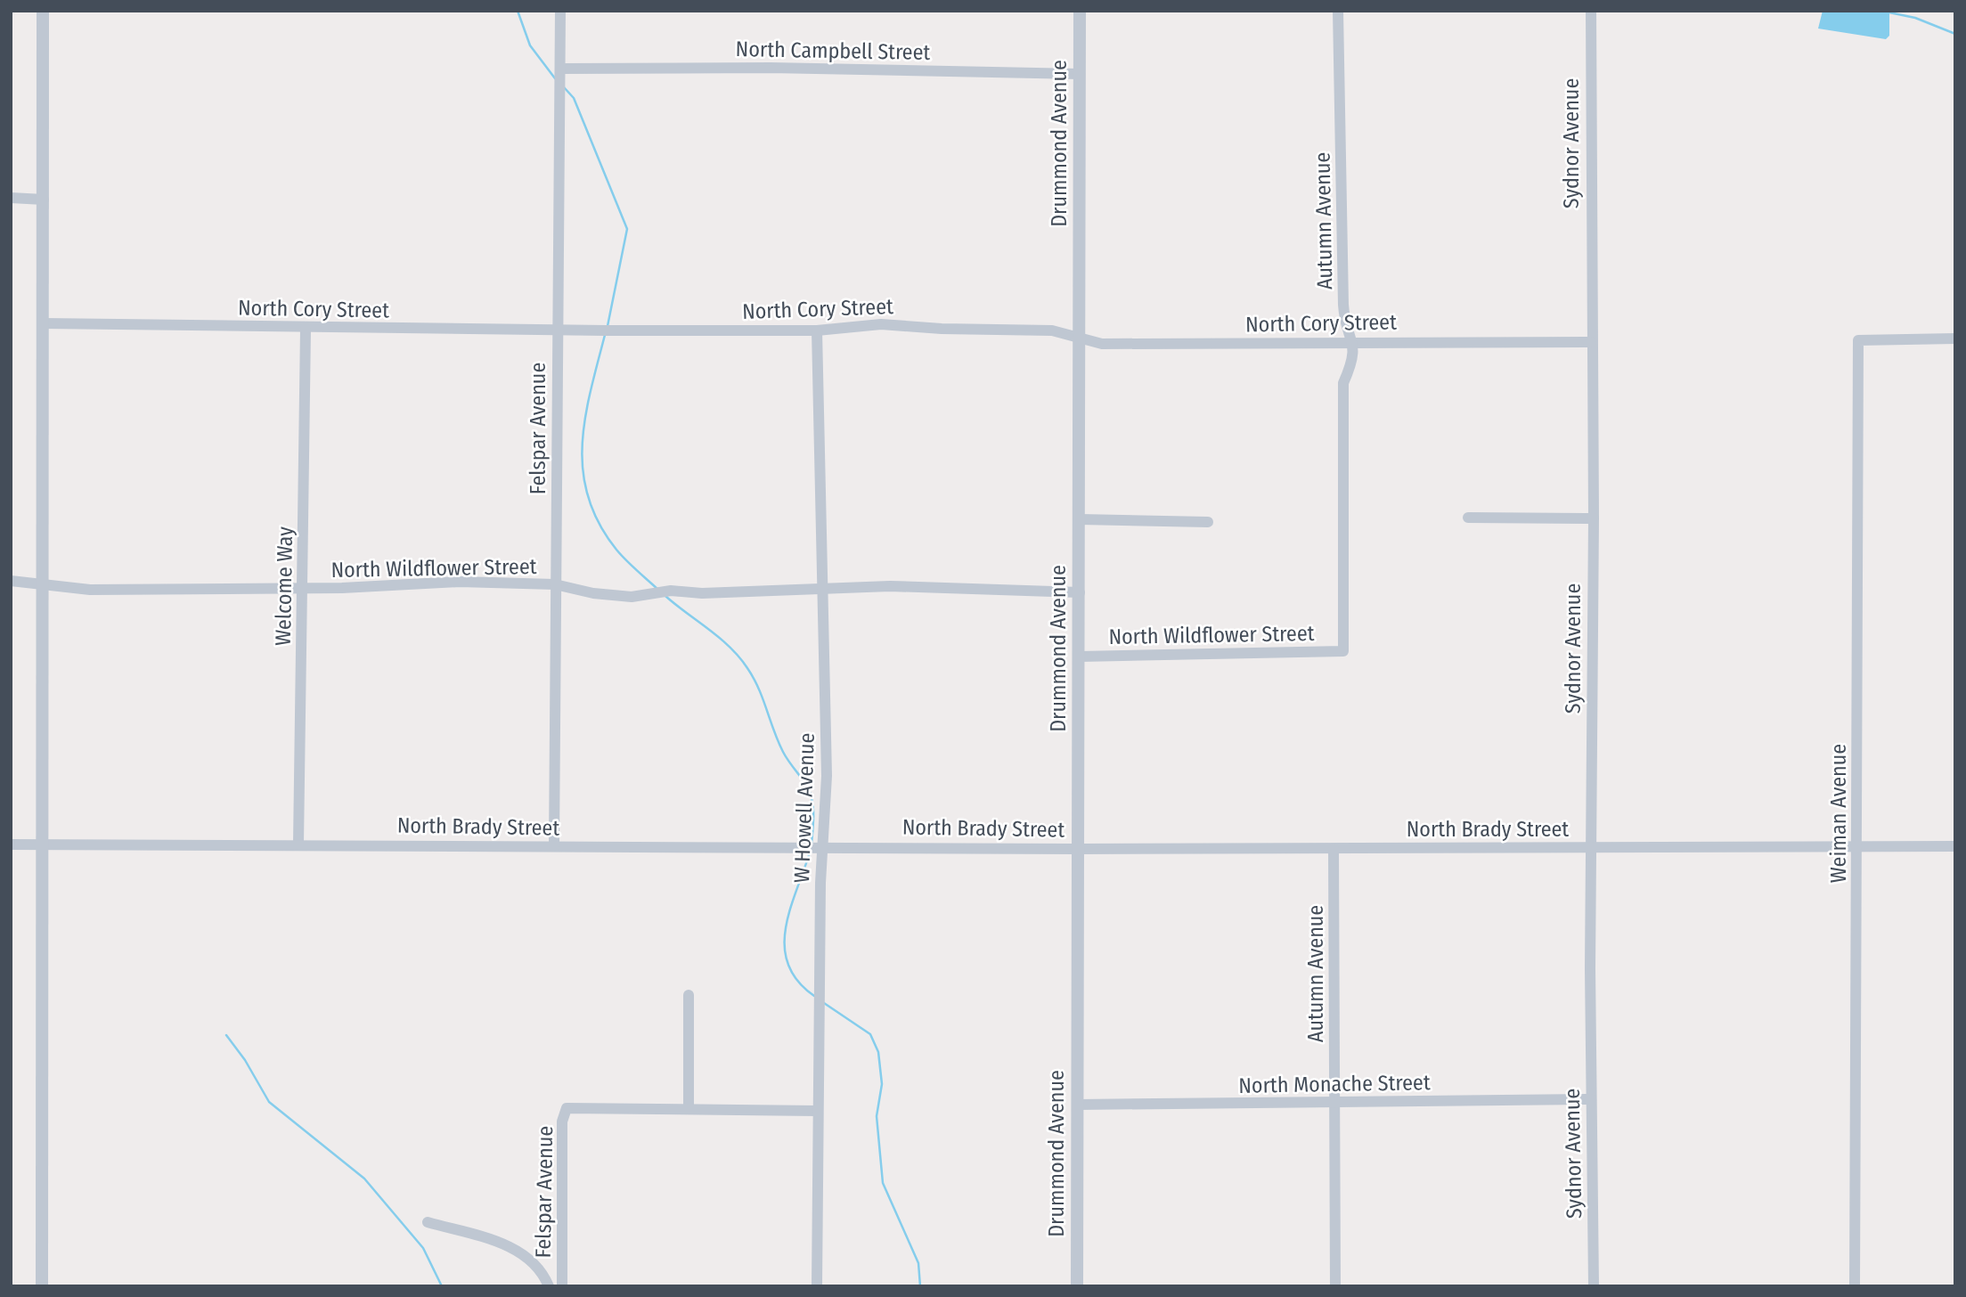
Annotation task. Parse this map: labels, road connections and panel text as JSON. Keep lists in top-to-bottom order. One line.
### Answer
{"streets":{"street":["North Campbell Street","Drummond Avenue","Sydnor Avenue","Autumn Avenue","North Cory Street","Felspar Avenue","North Wildflower Street","Welcome Way","W Howell Avenue","Weiman Avenue","North Brady Street","North Monache Street"]},"crossings":[["North Campbell Street","Drummond Avenue"],["North Campbell Street","Felspar Avenue"],["Drummond Avenue","North Cory Street"],["Drummond Avenue","North Wildflower Street"],["Drummond Avenue","North Brady Street"],["Drummond Avenue","North Monache Street"],["Sydnor Avenue","North Cory Street"],["Sydnor Avenue","North Brady Street"],["Sydnor Avenue","North Monache Street"],["Autumn Avenue","North Cory Street"],["Autumn Avenue","North Wildflower Street"],["Autumn Avenue","North Brady Street"],["Autumn Avenue","North Monache Street"],["North Cory Street","Felspar Avenue"],["North Cory Street","Welcome Way"],["North Cory Street","W Howell Avenue"],["Felspar Avenue","North Wildflower Street"],["Felspar Avenue","North Brady Street"],["North Wildflower Street","Welcome Way"],["North Wildflower Street","W Howell Avenue"],["Welcome Way","North Brady Street"],["W Howell Avenue","North Brady Street"],["Weiman Avenue","North Brady Street"]]}
